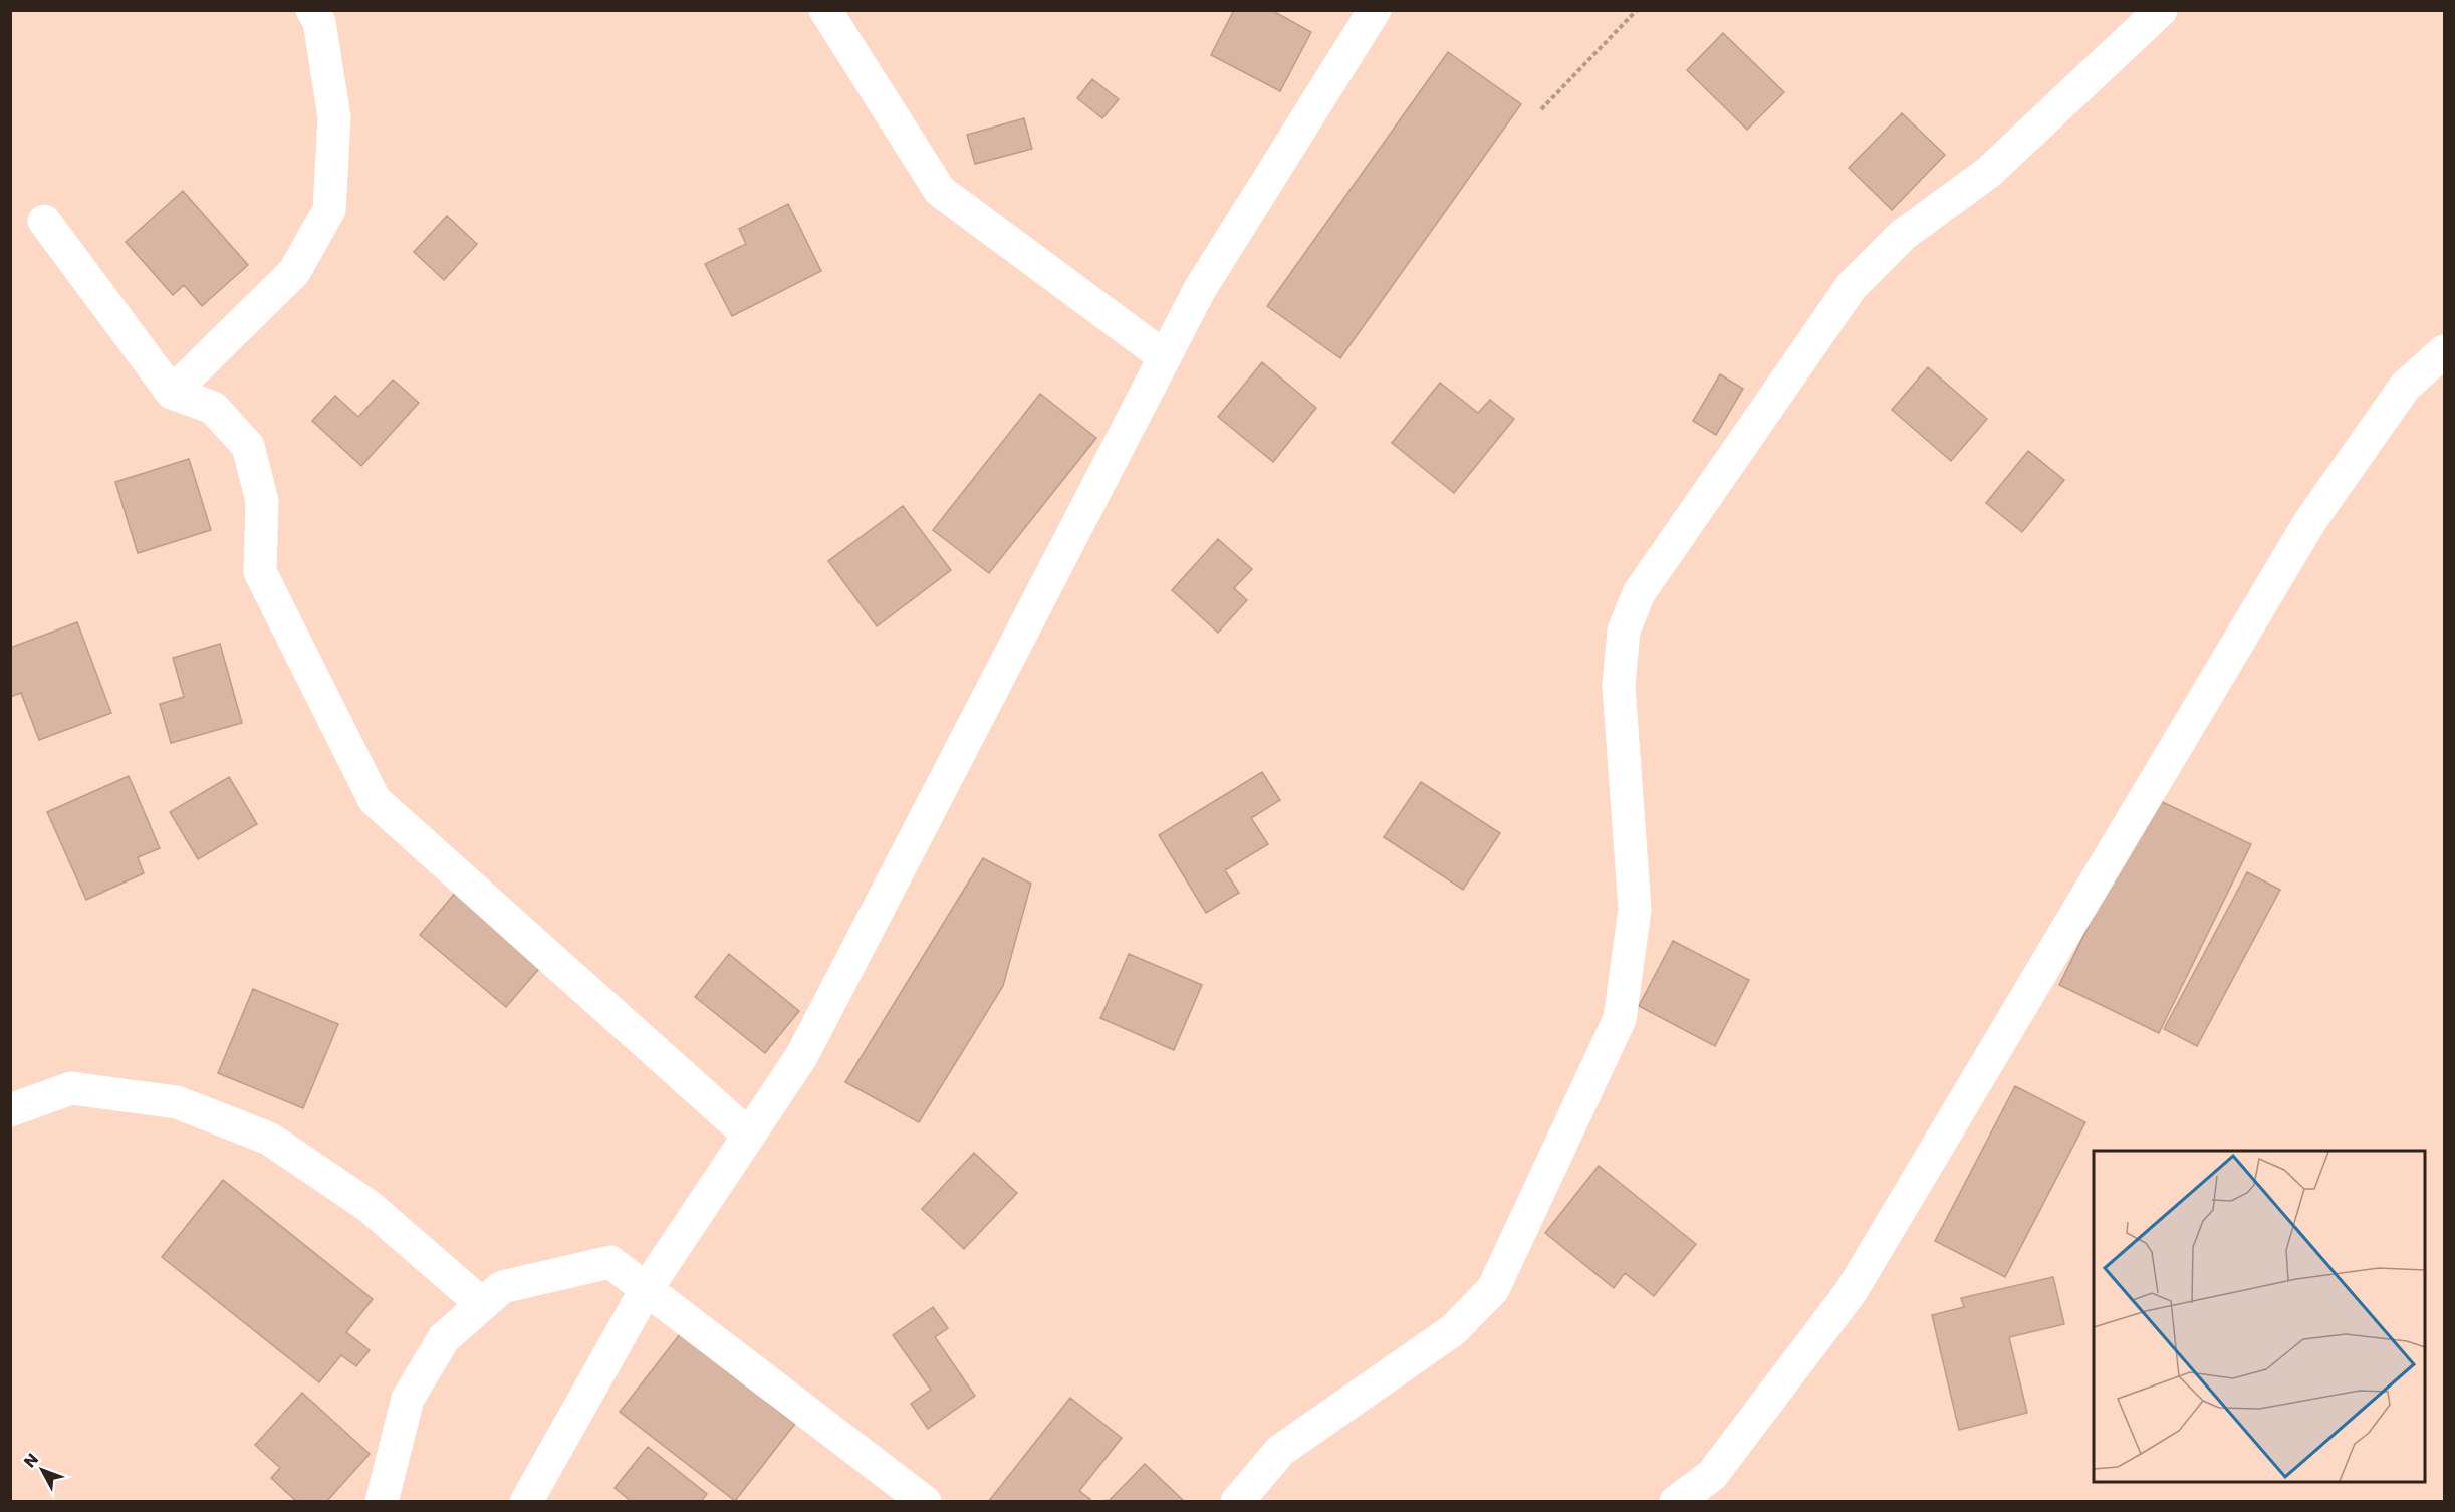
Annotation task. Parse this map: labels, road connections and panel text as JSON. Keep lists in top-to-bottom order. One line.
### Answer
{"north":"top left"}
